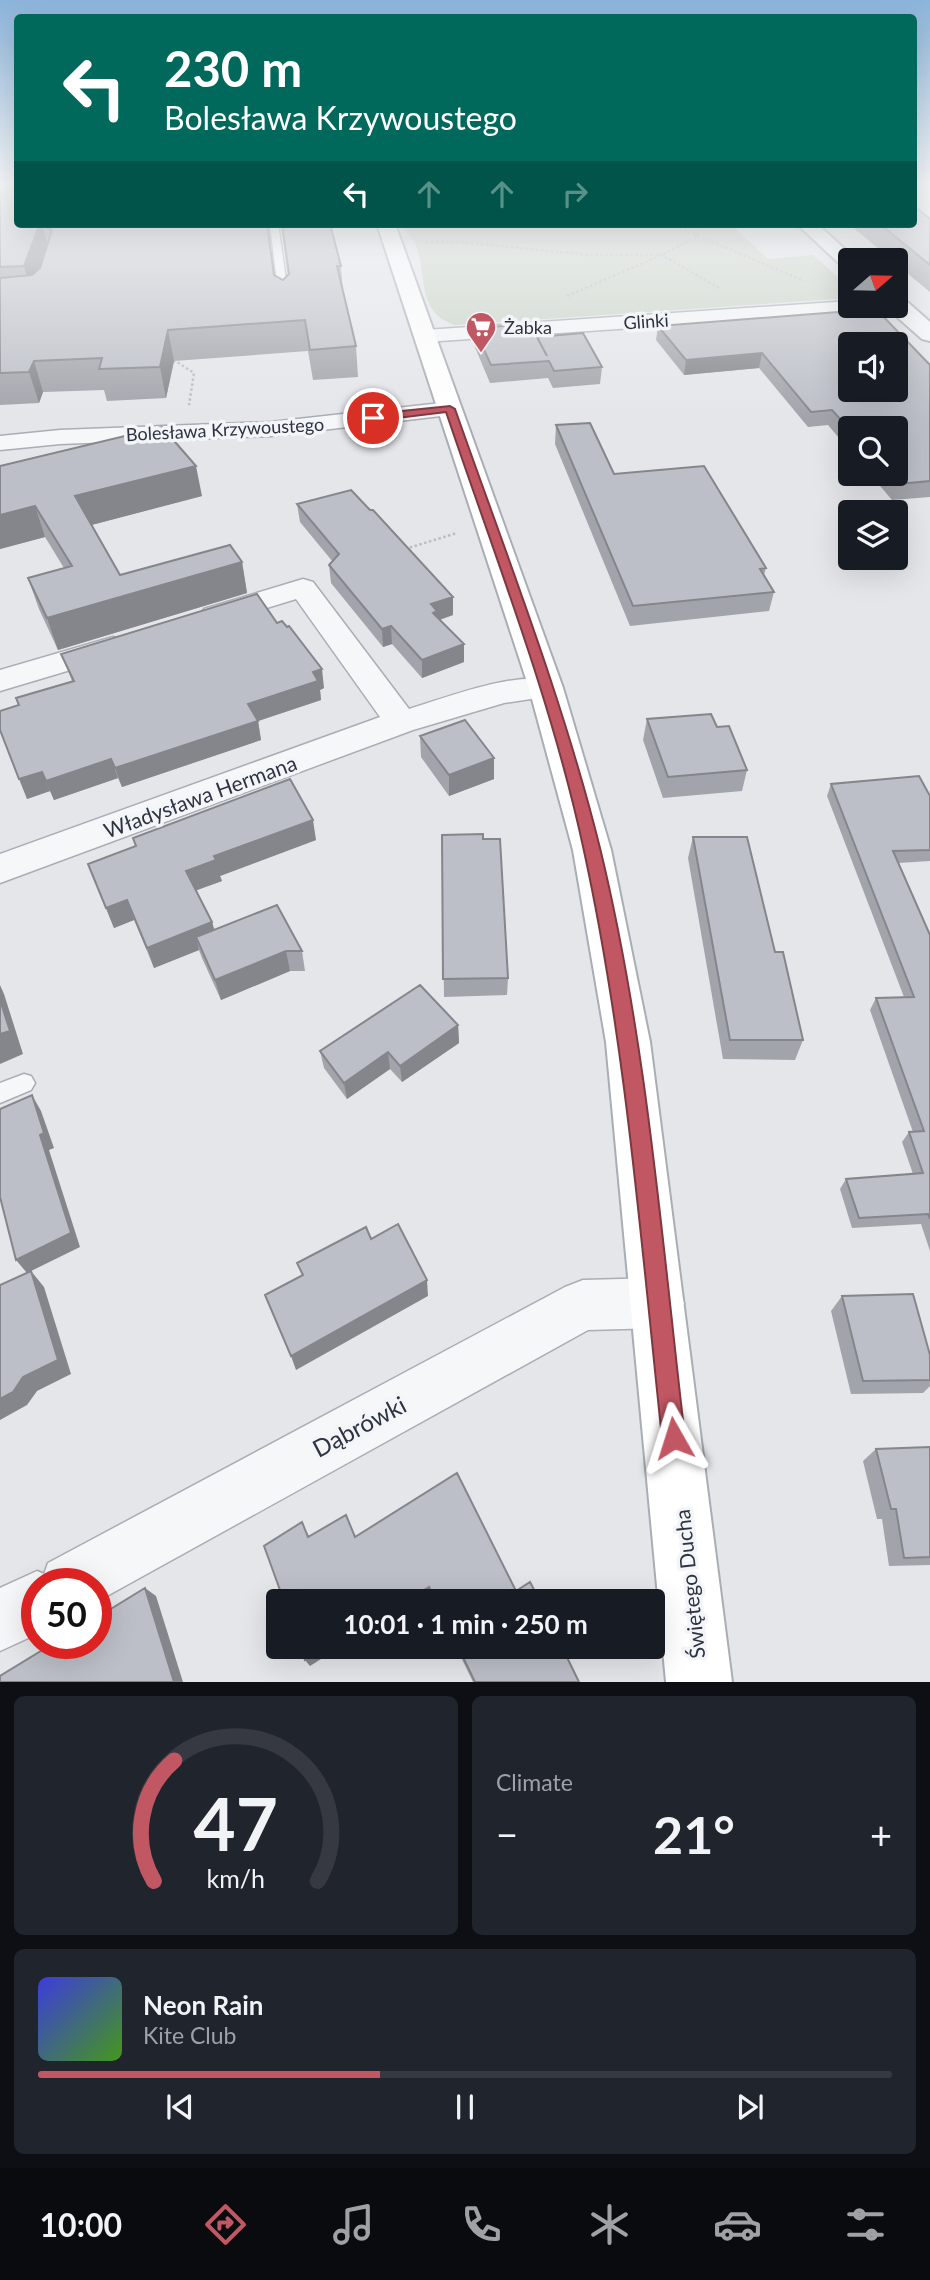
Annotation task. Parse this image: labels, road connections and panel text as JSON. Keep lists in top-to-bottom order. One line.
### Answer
{"streets":{"main road":["Świętego Ducha"],"street":["Glinki","Bolesława Krzywoustego","Władysława Hermana","Dąbrówki"]},"crossings":[["Glinki","Świętego Ducha"],["Bolesława Krzywoustego","Świętego Ducha"],["Władysława Hermana","Świętego Ducha"],["Dąbrówki","Świętego Ducha"]],"places":{"supermarket":["Żabka"]},"north":"right","page":{"turn":["230 m","Bolesława Krzywoustego"],"limit":"50","trip":"10:01 · 1 min · 250 m","tile":"Climate","heat":["−","21°","+"],"song":["Neon Rain","Kite Club"],"tabs":"10:00","gauge":["47","km/h"]}}
